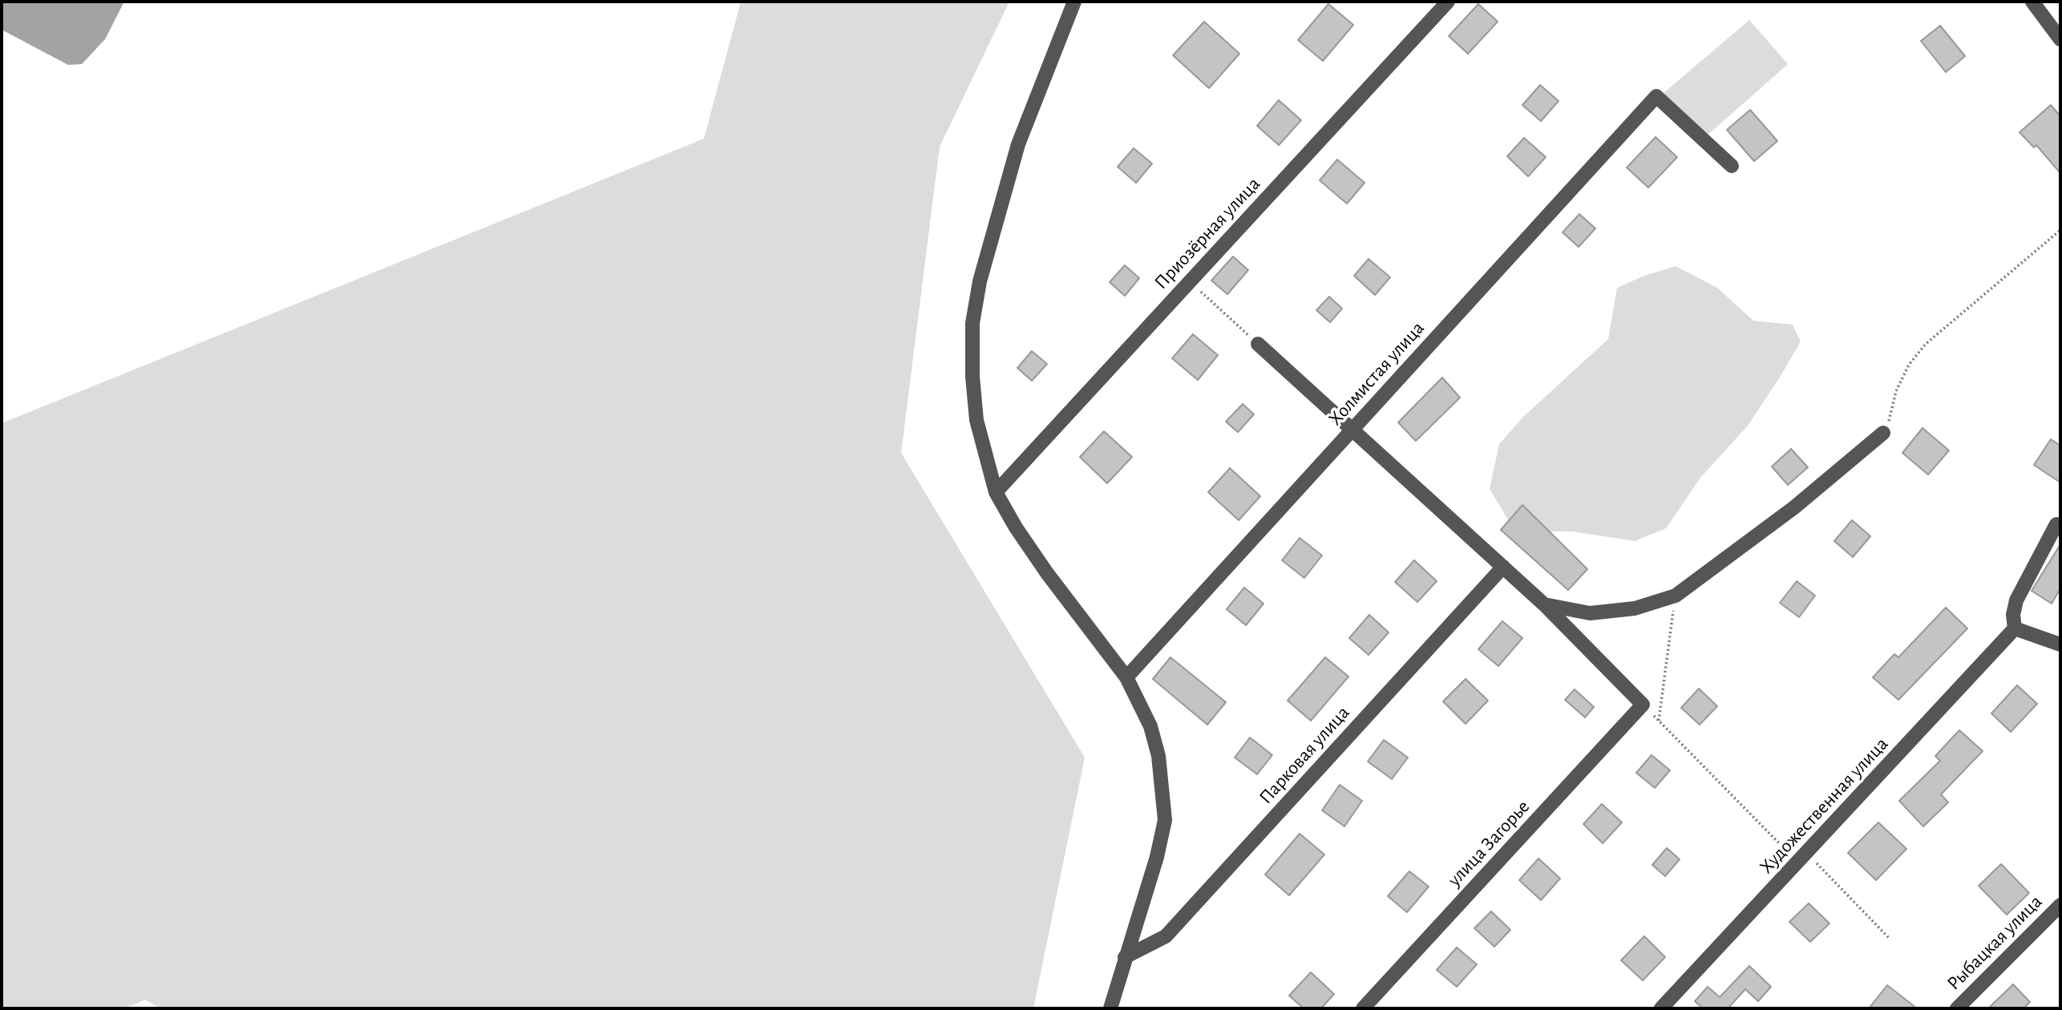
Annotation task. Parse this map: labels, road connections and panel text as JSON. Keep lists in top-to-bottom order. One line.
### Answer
{"streets":{"street":["Приозёрная улица","Холмистая улица","Парковая улица","Художественная улица","улица Загорье","Рыбацкая улица"]}}
